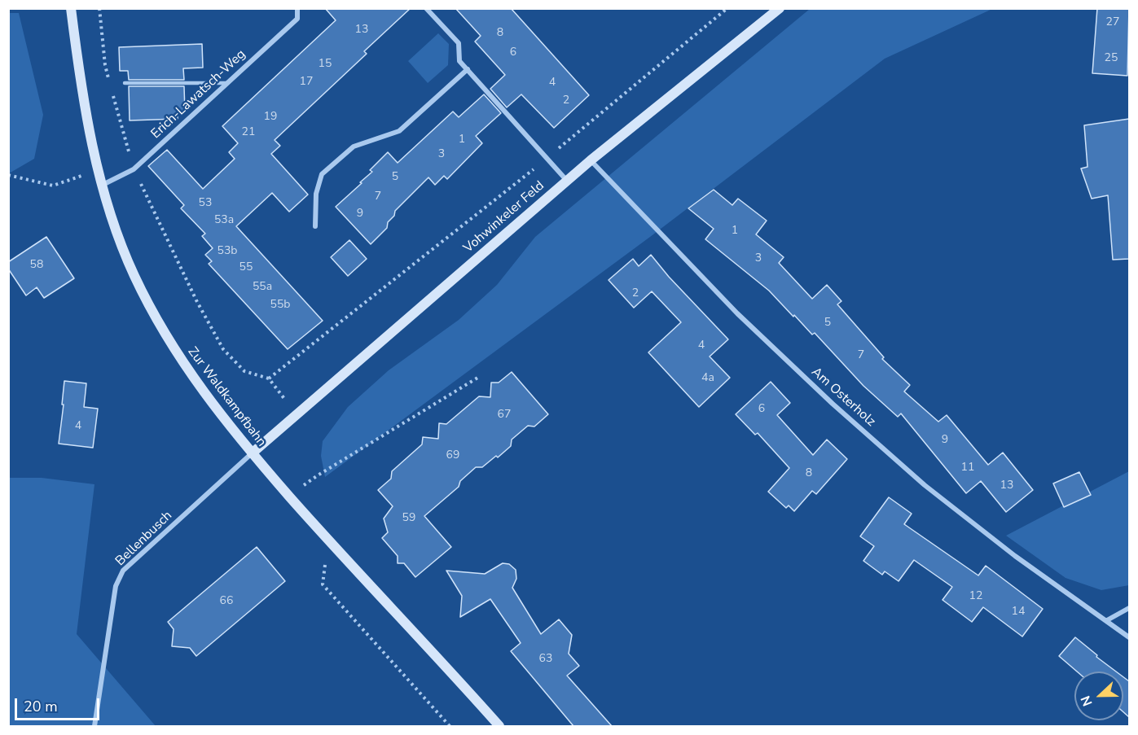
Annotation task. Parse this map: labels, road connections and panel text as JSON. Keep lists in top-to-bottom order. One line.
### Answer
{"streets":{"main road":["Vohwinkeler Feld","Zur Waldkampfbahn"],"street":["Erich-Lawatsch-Weg","Am Osterholz","Bellenbusch"]},"crossings":[["Erich-Lawatsch-Weg","Zur Waldkampfbahn"],["Vohwinkeler Feld","Zur Waldkampfbahn"],["Vohwinkeler Feld","Am Osterholz"],["Vohwinkeler Feld","Bellenbusch"],["Zur Waldkampfbahn","Bellenbusch"]],"house_numbers":["27","13","8","6","25","15","17","4","2","19","21","1","3","5","7","53","9","53a","1","53b","3","58","55","55a","2","55b","5","4","7","4a","6","67","4","9","69","11","8","13","59","12","66","14","63"],"scale_bar":"20 m","north":"left"}
